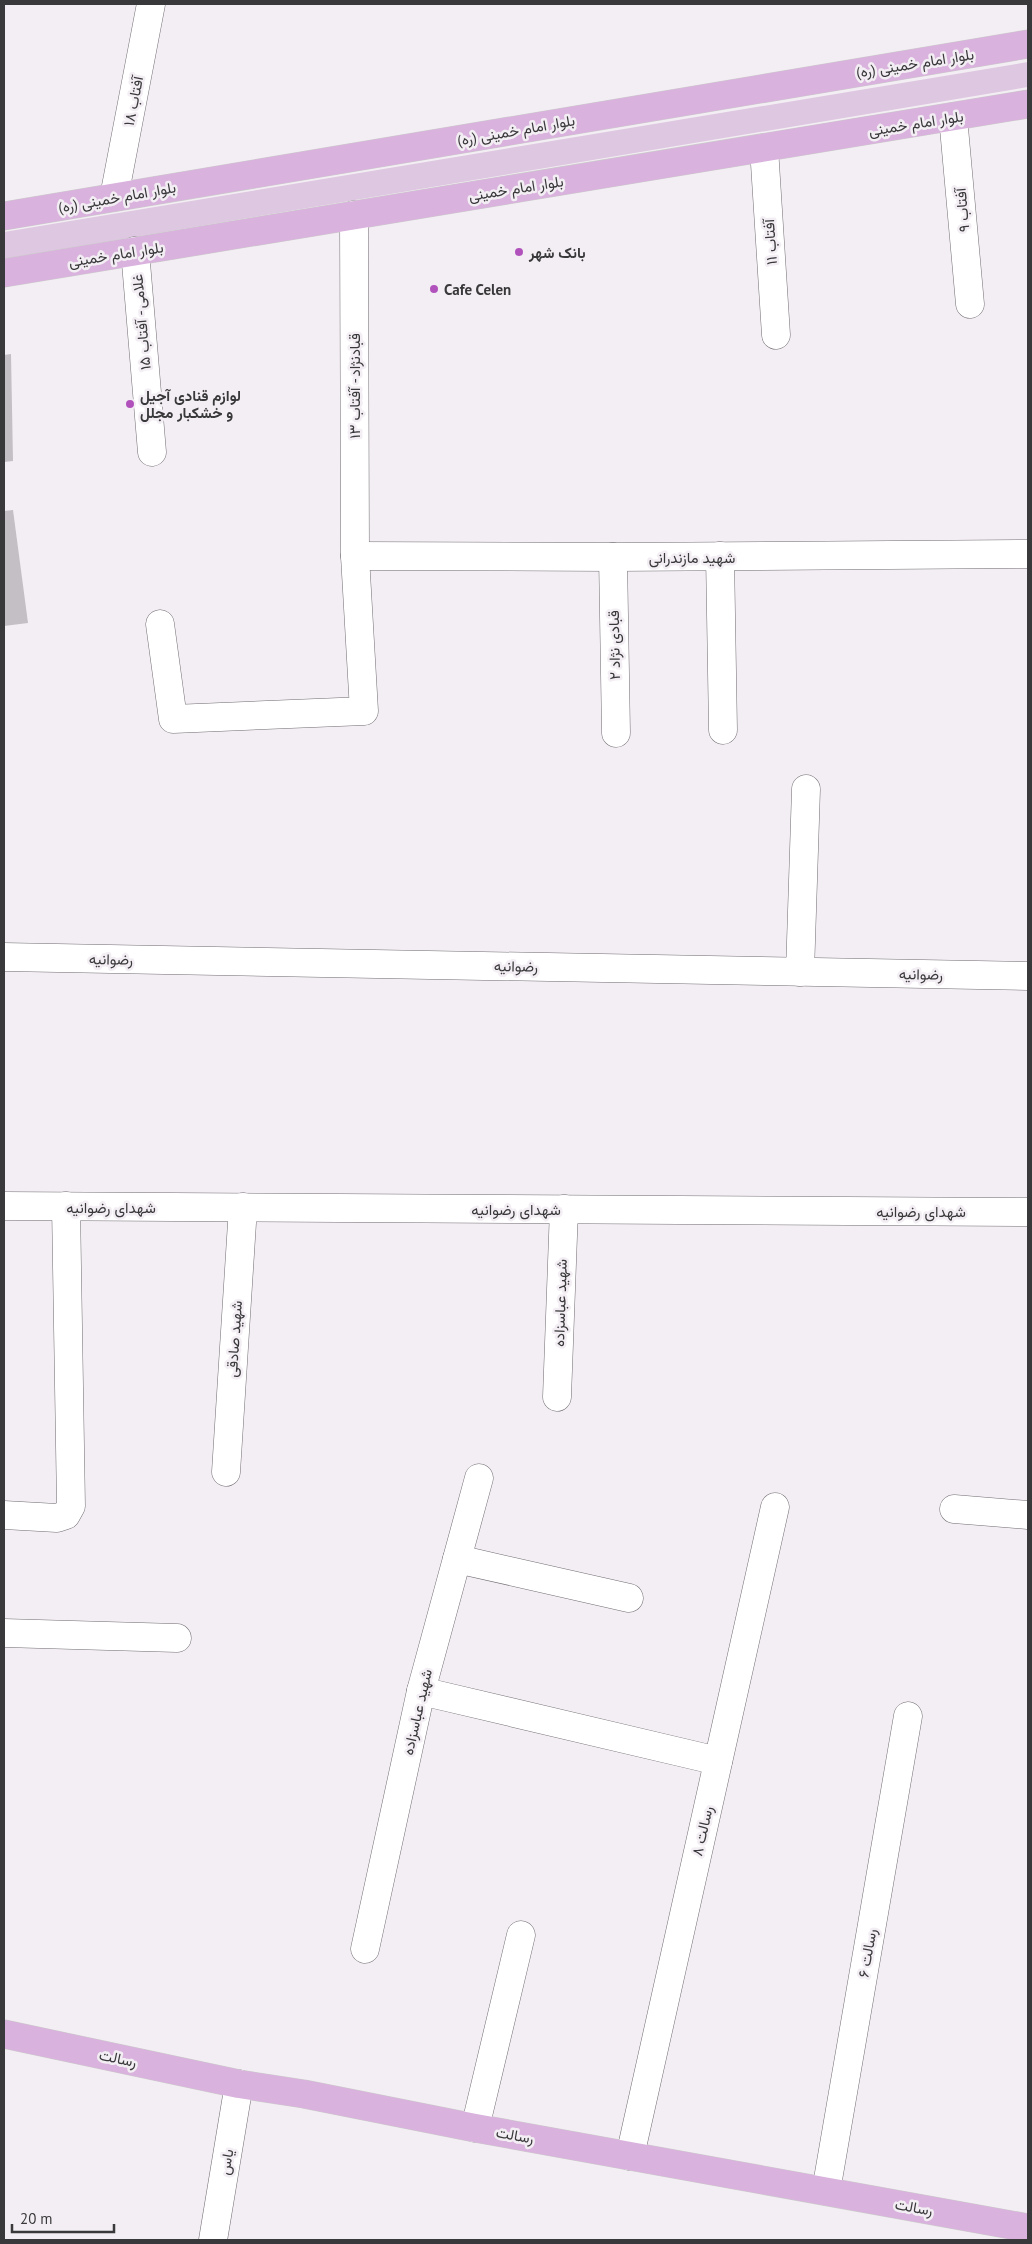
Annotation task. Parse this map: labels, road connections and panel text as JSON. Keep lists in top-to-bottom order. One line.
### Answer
{"streets":{"main road":["بلوار امام خمینی (ره)","بلوار امام خمینی","رسالت"],"street":["آفتاب ۱۸","آفتاب ۹","آفتاب ۱۱","غلامی - آفتاب ۱۵","قبادنژاد - آفتاب ۱۳","شهید مازندرانی","قبادی نژاد ۲","رضوانیه","شهدای رضوانیه","شهید عباسزاده","شهید صادقی","رسالت ۸","رسالت ۶","یاس"]},"crossings":[["بلوار امام خمینی (ره)","آفتاب ۱۸"],["بلوار امام خمینی","آفتاب ۹"],["بلوار امام خمینی","آفتاب ۱۱"],["بلوار امام خمینی","غلامی - آفتاب ۱۵"],["بلوار امام خمینی","قبادنژاد - آفتاب ۱۳"],["قبادنژاد - آفتاب ۱۳","شهید مازندرانی"],["شهید مازندرانی","قبادی نژاد ۲"],["شهدای رضوانیه","شهید عباسزاده"],["شهدای رضوانیه","شهید صادقی"],["رسالت ۸","رسالت"],["رسالت ۶","رسالت"],["رسالت","یاس"]],"places":["بانک شهر","Cafe Celen","لوازم قنادی آجیل و خشکبار مجلل"],"scale_bar":"20 m"}
